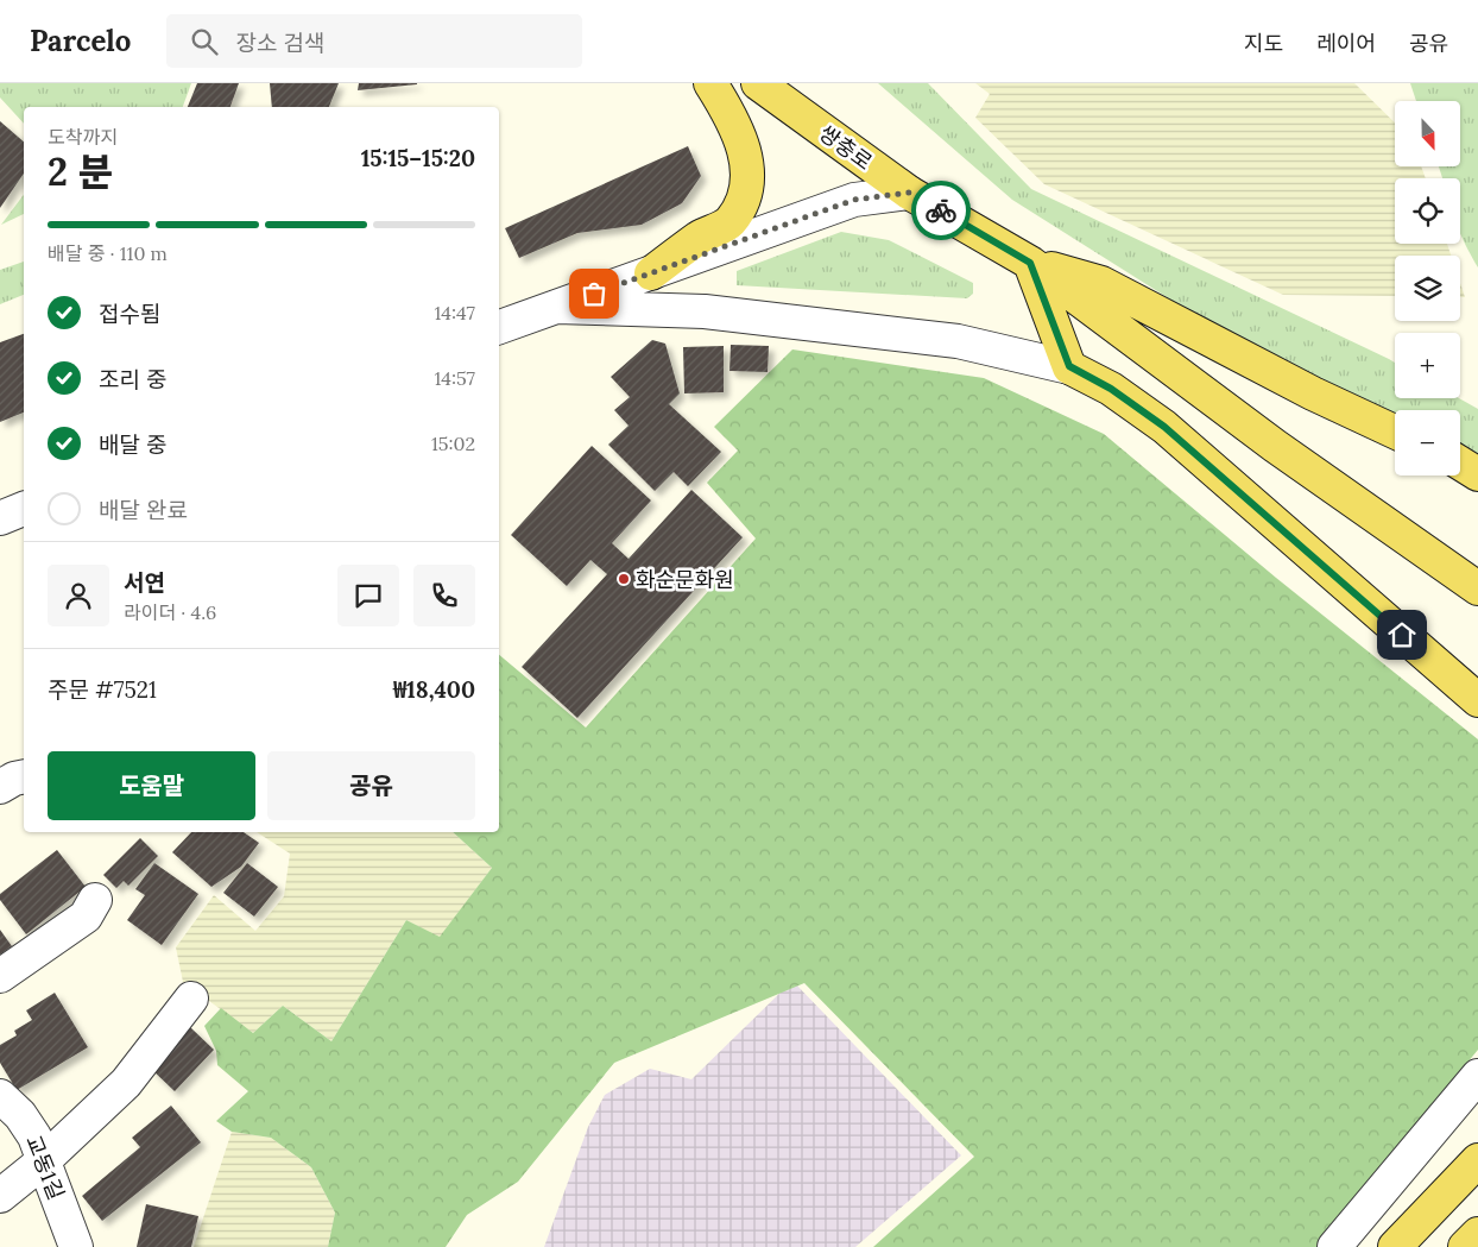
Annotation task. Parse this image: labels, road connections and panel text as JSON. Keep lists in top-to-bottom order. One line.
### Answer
{"streets":{"main road":["쌍충로"],"street":["교동1길"]},"places":["화순문화원"],"north":"bottom","page":{"header":"Parcelo","search":"장소 검색","nav":["지도","레이어","공유"],"map_buttons":["+","−"],"heading":["2 분","도착까지","15:15–15:20"],"panel":["서연","라이더 · 4.6","주문 #7521","₩18,400"],"bar":"배달 중 · 110 m","list":[["접수됨","14:47"],["조리 중","14:57"],["배달 중","15:02"],"배달 완료"],"buttons":["도움말","공유"]}}
